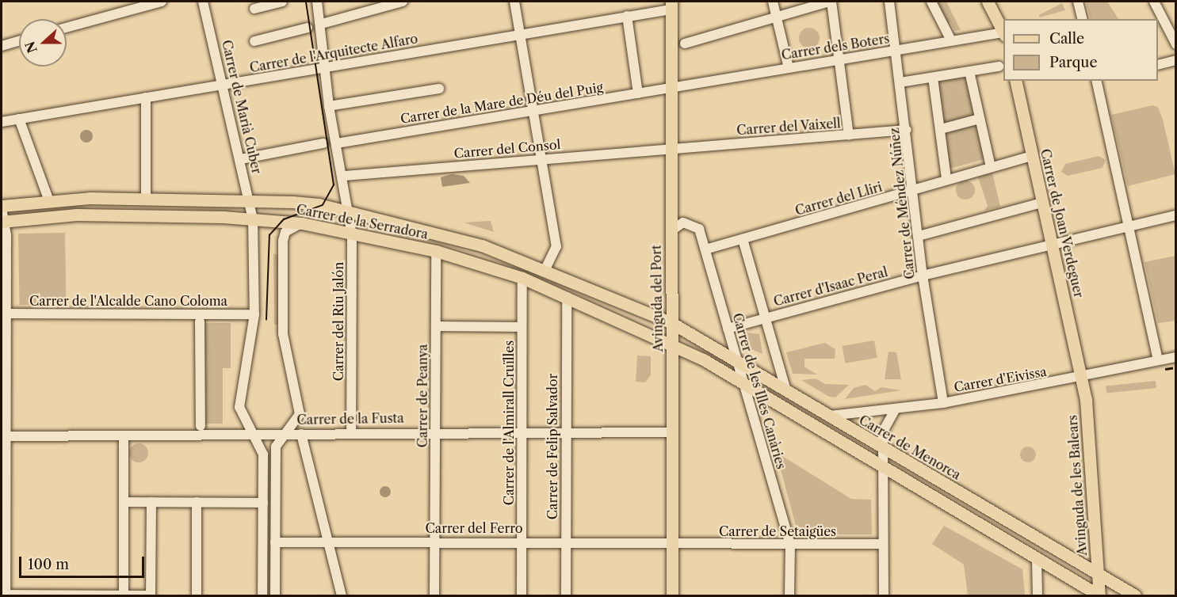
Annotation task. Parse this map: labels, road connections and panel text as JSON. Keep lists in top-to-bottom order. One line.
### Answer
{"streets":{"main road":["Carrer de la Serradora","Carrer de Joan Verdeguer","Avinguda del Port","Carrer de Menorca","Avinguda de les Balears"],"street":["Carrer dels Boters","Carrer de l'Arquitecte Alfaro","Carrer de la Mare de Déu del Puig","Carrer de Marià Cuber","Carrer del Vaixell","Carrer del Consol","Carrer del Lliri","Carrer de Méndez Núñez","Carrer d'Isaac Peral","Carrer de l'Alcalde Cano Coloma","Carrer del Riu Jalón","Carrer d'Eivissa","Carrer de les Illes Canàries","Carrer de Peanya","Carrer de la Fusta","Carrer de l'Almirall Cruïlles","Carrer de Felip Salvador","Carrer del Ferro","Carrer de Setaigües"]},"crossings":[["Carrer dels Boters","Carrer de la Mare de Déu del Puig"],["Carrer dels Boters","Carrer de Méndez Núñez"],["Carrer dels Boters","Avinguda del Port"],["Carrer de l'Arquitecte Alfaro","Carrer de Marià Cuber"],["Carrer de l'Arquitecte Alfaro","Avinguda del Port"],["Carrer de l'Arquitecte Alfaro","Carrer del Riu Jalón"],["Carrer de la Mare de Déu del Puig","Avinguda del Port"],["Carrer de la Mare de Déu del Puig","Carrer del Riu Jalón"],["Carrer de Marià Cuber","Carrer de la Serradora"],["Carrer de Marià Cuber","Carrer de l'Alcalde Cano Coloma"],["Carrer de Marià Cuber","Carrer de la Fusta"],["Carrer del Vaixell","Carrer del Consol"],["Carrer del Vaixell","Carrer de Méndez Núñez"],["Carrer del Vaixell","Avinguda del Port"],["Carrer del Consol","Avinguda del Port"],["Carrer del Consol","Carrer del Riu Jalón"],["Carrer del Lliri","Carrer de Méndez Núñez"],["Carrer del Lliri","Carrer de Joan Verdeguer"],["Carrer del Lliri","Carrer de les Illes Canàries"],["Carrer de Méndez Núñez","Carrer d'Isaac Peral"],["Carrer de Méndez Núñez","Carrer d'Eivissa"],["Carrer de la Serradora","Avinguda del Port"],["Carrer de la Serradora","Carrer del Riu Jalón"],["Carrer de la Serradora","Carrer de Peanya"],["Carrer de la Serradora","Carrer de l'Almirall Cruïlles"],["Carrer de la Serradora","Carrer de Felip Salvador"],["Carrer de la Serradora","Carrer de Menorca"],["Carrer de Joan Verdeguer","Carrer d'Isaac Peral"],["Carrer de Joan Verdeguer","Carrer d'Eivissa"],["Carrer de Joan Verdeguer","Avinguda de les Balears"],["Carrer d'Isaac Peral","Carrer de les Illes Canàries"],["Avinguda del Port","Carrer de les Illes Canàries"],["Avinguda del Port","Carrer de la Fusta"],["Avinguda del Port","Carrer de Menorca"],["Avinguda del Port","Carrer del Ferro"],["Avinguda del Port","Carrer de Setaigües"],["Carrer del Riu Jalón","Carrer de la Fusta"],["Carrer d'Eivissa","Carrer de Menorca"],["Carrer d'Eivissa","Avinguda de les Balears"],["Carrer de les Illes Canàries","Carrer de Menorca"],["Carrer de les Illes Canàries","Carrer de Setaigües"],["Carrer de Peanya","Carrer de la Fusta"],["Carrer de Peanya","Carrer del Ferro"],["Carrer de la Fusta","Carrer de l'Almirall Cruïlles"],["Carrer de la Fusta","Carrer de Felip Salvador"],["Carrer de l'Almirall Cruïlles","Carrer del Ferro"],["Carrer de Felip Salvador","Carrer del Ferro"],["Carrer de Menorca","Avinguda de les Balears"],["Carrer del Ferro","Carrer de Setaigües"]],"legend":["Calle","Parque"],"scale_bar":"100 m","north":"left"}
